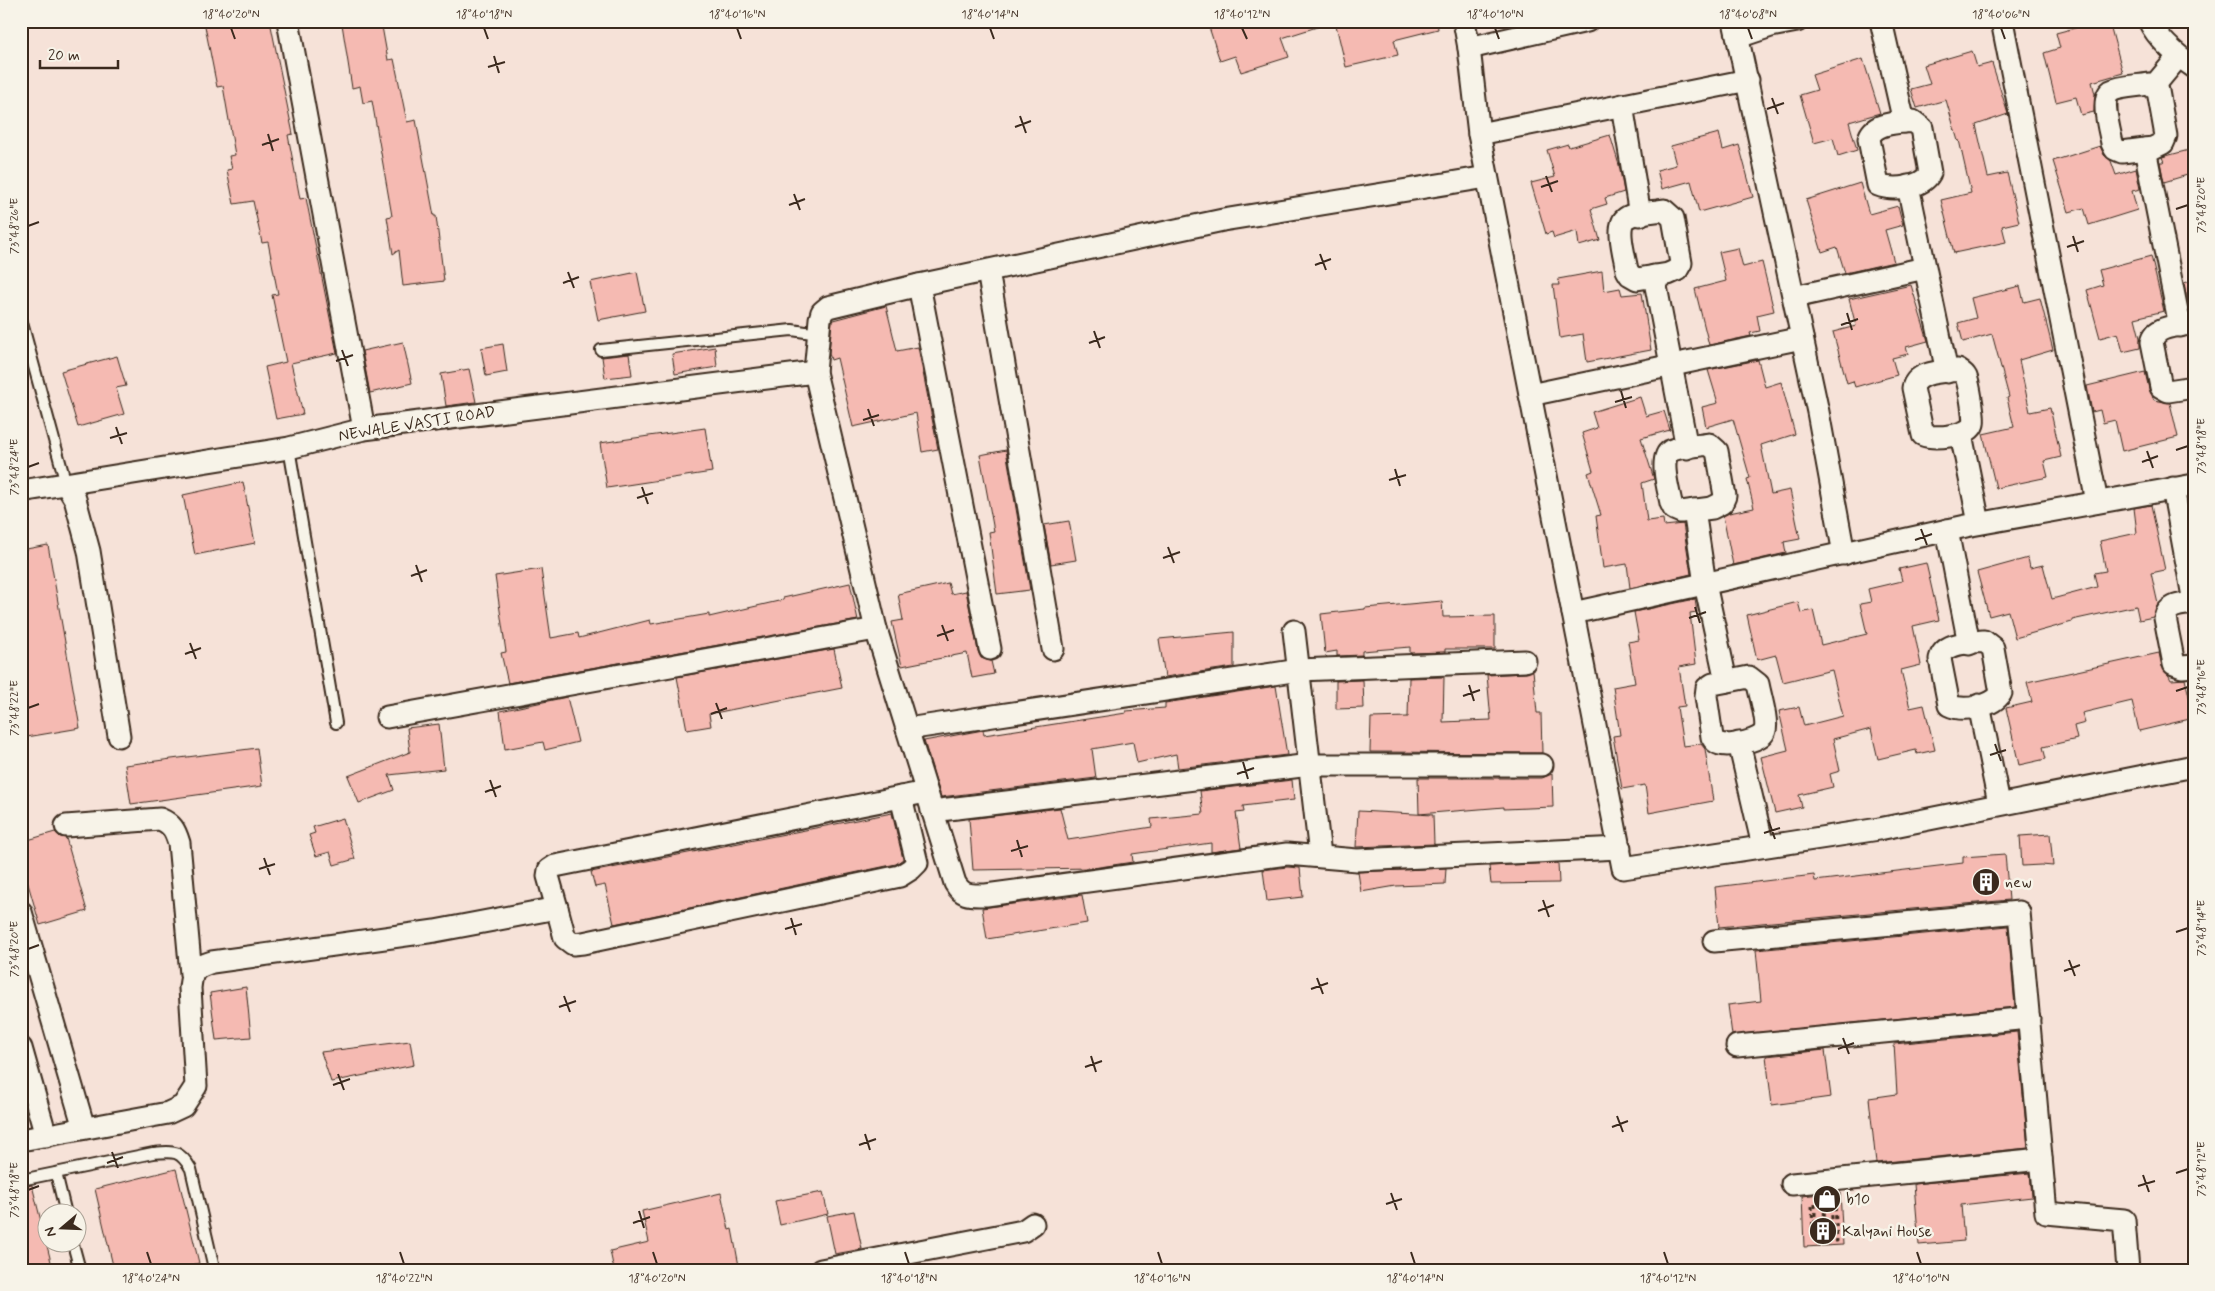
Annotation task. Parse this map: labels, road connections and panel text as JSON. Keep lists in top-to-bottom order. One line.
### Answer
{"streets":{"street":["NEWALE VASTI ROAD"]},"places":{"building":["new","Kalyani House"],"shop":["b10"]},"scale_bar":"20 m","north":"left","coordinates":["18°40'20\"N","18°40'18\"N","18°40'16\"N","18°40'14\"N","18°40'12\"N","18°40'10\"N","18°40'08\"N","18°40'06\"N","73°48'20\"E","73°48'26\"E","73°48'18\"E","73°48'24\"E","73°48'16\"E","73°48'22\"E","73°48'14\"E","73°48'12\"E","18°40'24\"N","18°40'22\"N"]}
